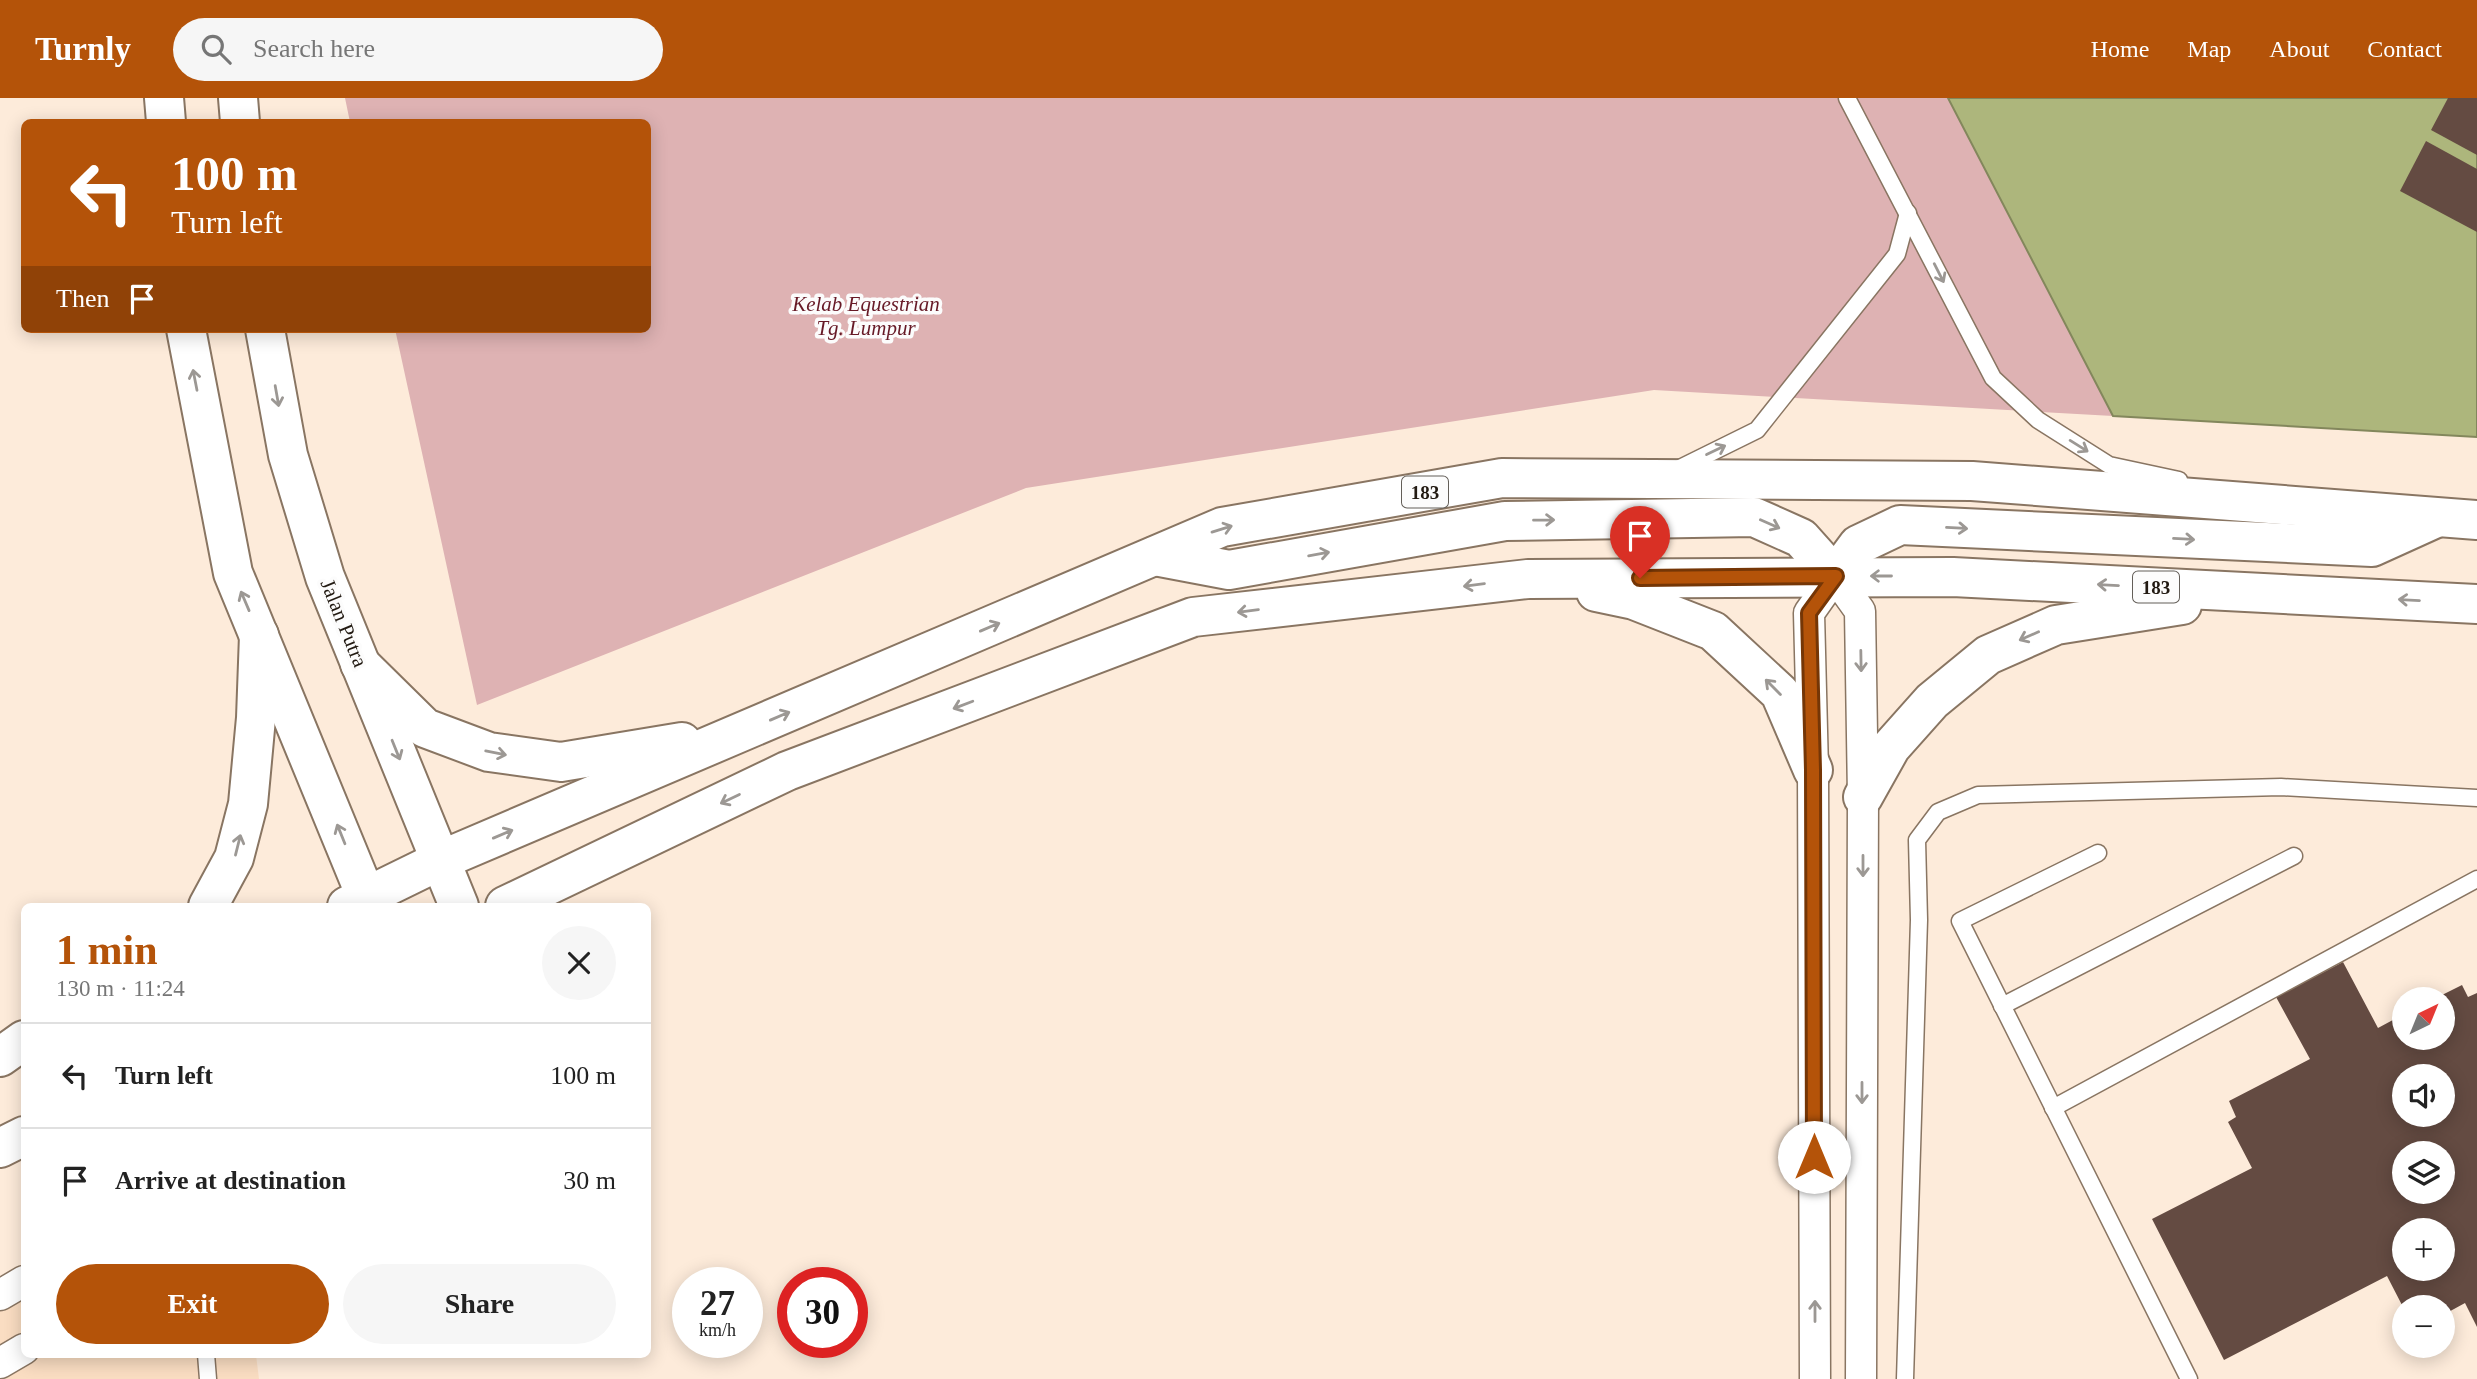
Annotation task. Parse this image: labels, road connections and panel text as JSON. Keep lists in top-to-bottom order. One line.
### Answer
{"streets":{"main road":["183","Jalan Putra"]},"crossings":[["183","Jalan Putra"]],"parks":["Kelab Equestrian Tg. Lumpur"],"north":"top right","page":{"header":"Turnly","search":"Search here","nav":["Home","Map","About","Contact"],"turn":["100 m","Turn left"],"then":"Then","heading":["1 min","130 m · 11:24"],"map_buttons":["+","−"],"list":[{"name":"Turn left","value":"100 m"},{"name":"Arrive at destination","value":"30 m"}],"buttons":["Exit","Share"],"speed":"27 km/h","limit":"30"}}
